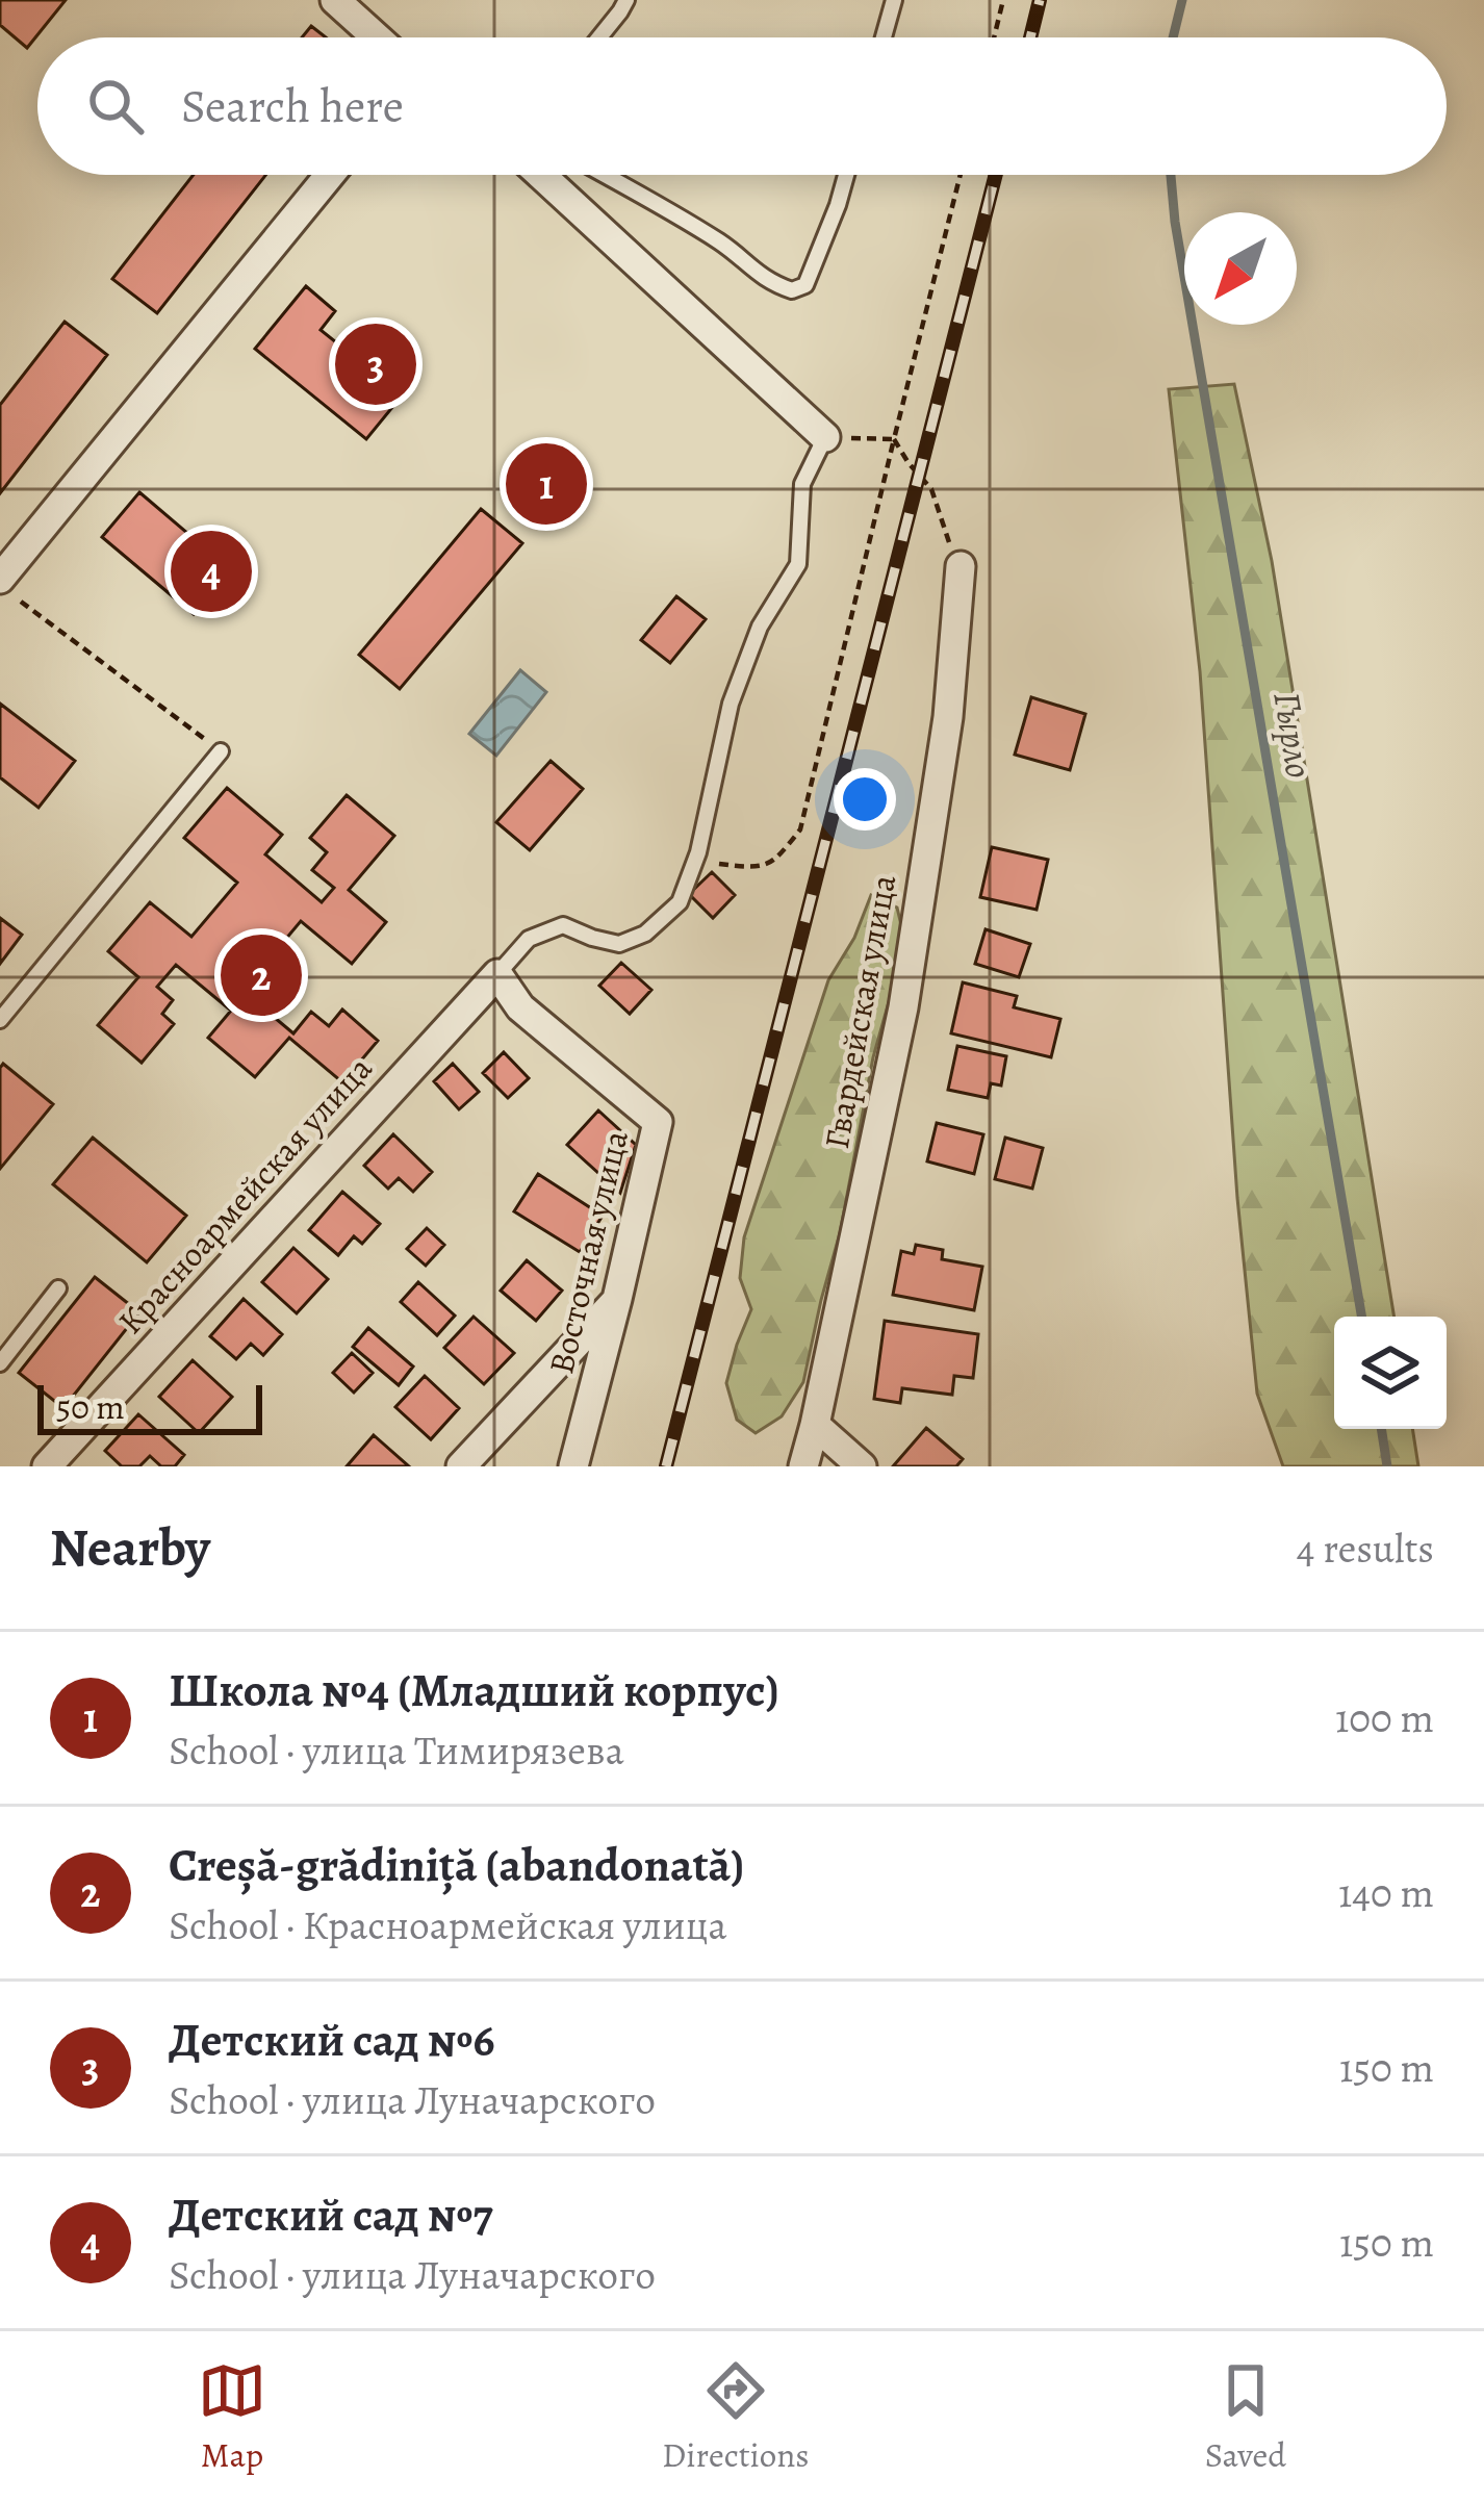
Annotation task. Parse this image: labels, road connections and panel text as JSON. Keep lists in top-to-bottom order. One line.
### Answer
{"streets":{"street":["Гвардейская улица","Красноармейская улица","Восточная улица"]},"crossings":[["Красноармейская улица","Восточная улица"]],"water":["Гырло"],"scale_bar":"50 m","north":"bottom left","page":{"search":"Search here","pins":["3","1","4","2"],"scale":"50 m","heading":["Nearby","4 results"],"list":[{"mark":"1","name":"Школа №4 (Младший корпус)","note":"School · улица Тимирязева","value":"100 m"},{"mark":"2","name":"Creșă-grădiniță (abandonată)","note":"School · Красноармейская улица","value":"140 m"},{"mark":"3","name":"Детский сад №6","note":"School · улица Луначарского","value":"150 m"},{"mark":"4","name":"Детский сад №7","note":"School · улица Луначарского","value":"150 m"}],"nav":["Map","Directions","Saved"]}}
